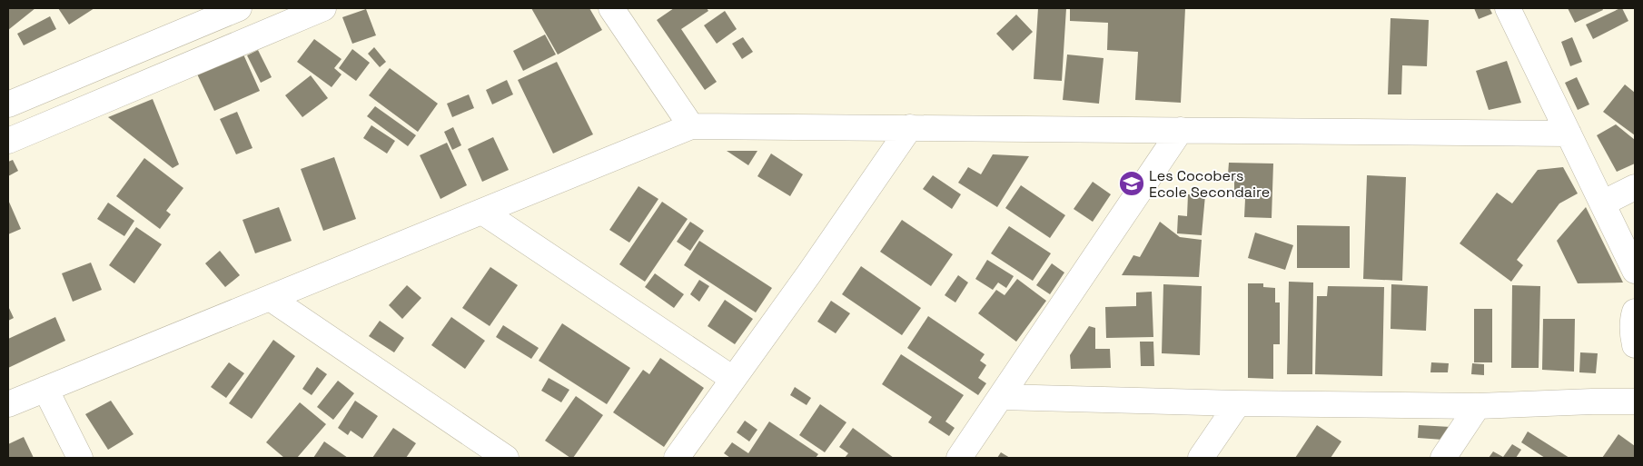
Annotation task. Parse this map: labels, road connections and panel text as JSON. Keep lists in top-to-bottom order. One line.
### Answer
{"places":{"school or university":["Les Cocobers Ecole Secondaire"]}}
